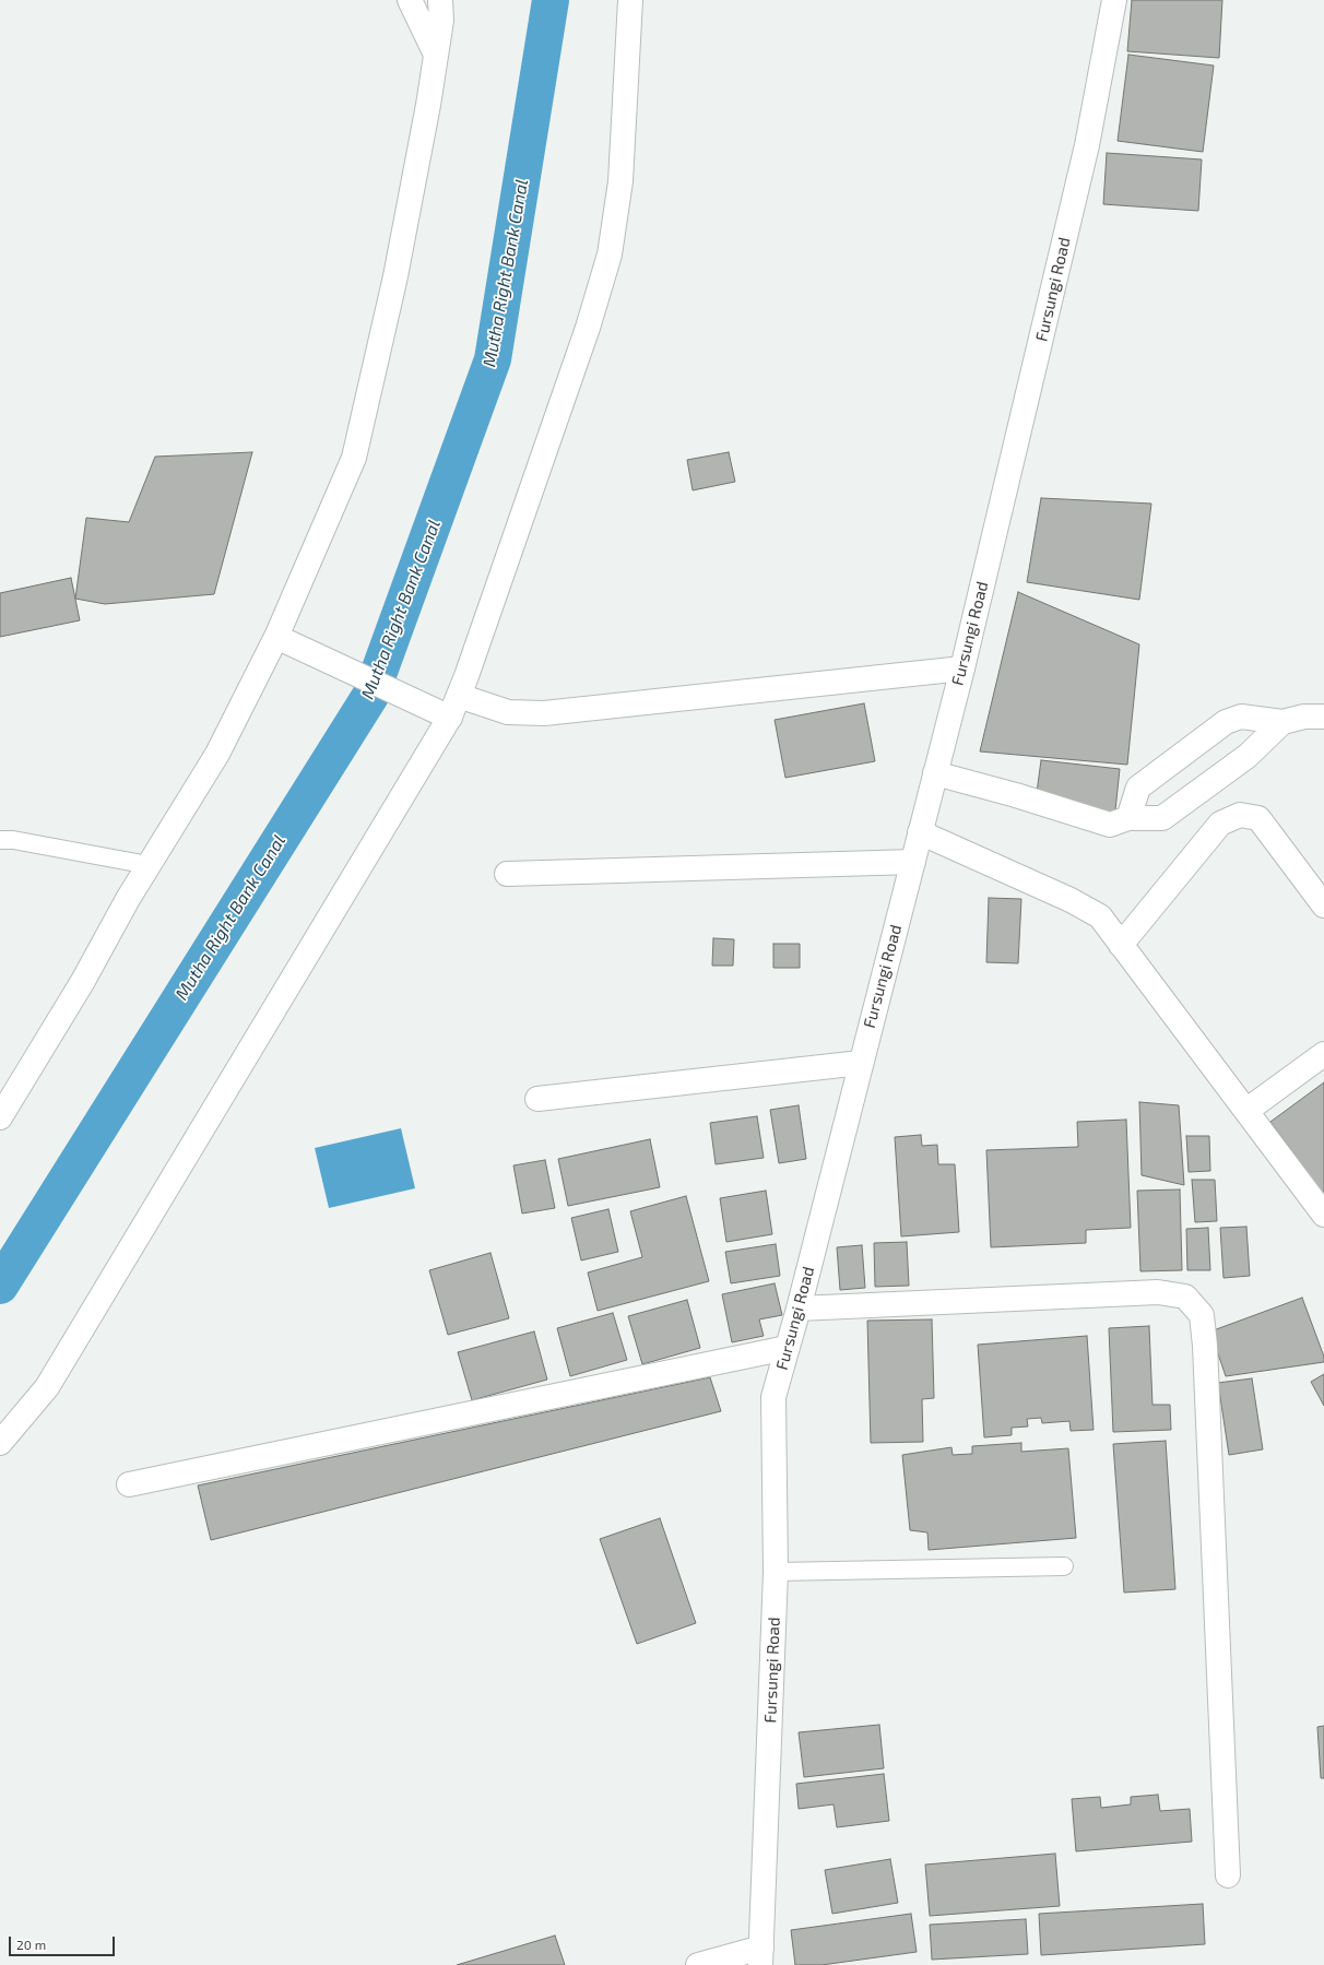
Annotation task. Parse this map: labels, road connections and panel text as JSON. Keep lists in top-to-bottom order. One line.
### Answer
{"streets":{"street":["Fursungi Road"]},"water":["Mutha Right Bank Canal"],"scale_bar":"20 m"}
